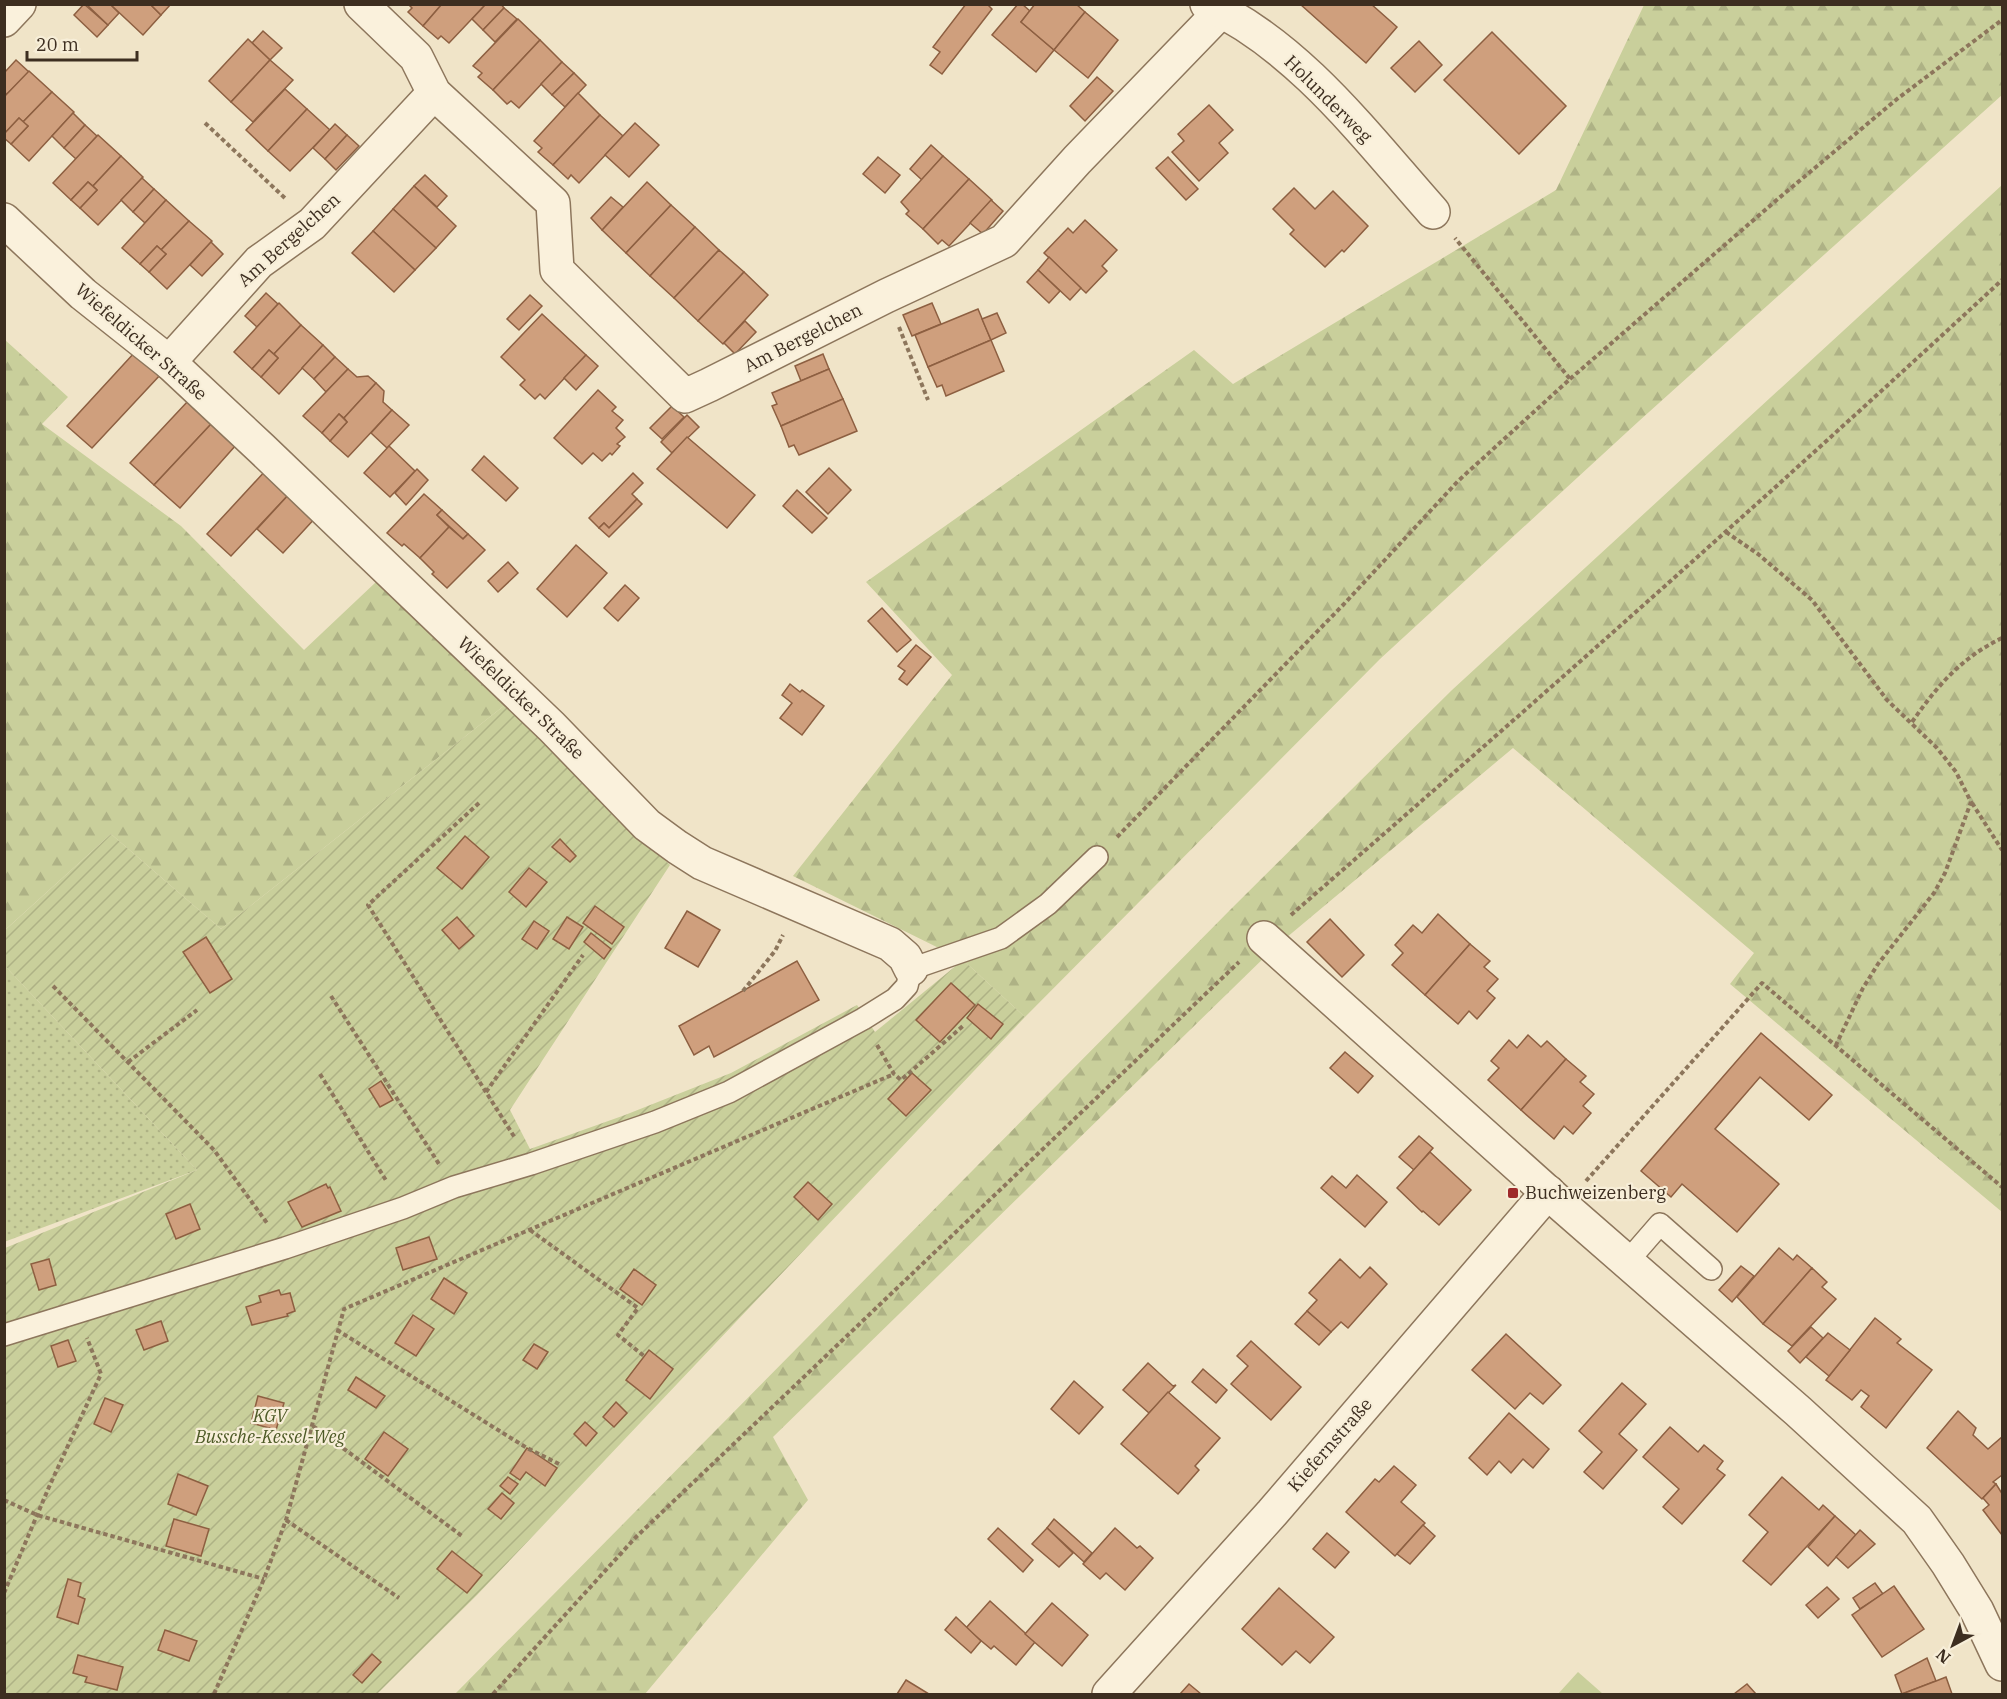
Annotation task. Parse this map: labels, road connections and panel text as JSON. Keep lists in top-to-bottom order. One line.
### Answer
{"streets":{"street":["Holunderweg","Am Bergelchen","Wiefeldicker Straße","Kiefernstraße"]},"crossings":[["Holunderweg","Am Bergelchen"],["Am Bergelchen","Wiefeldicker Straße"]],"parks":["KGV Bussche-Kessel-Weg"],"places":{"transit":["Buchweizenberg"]},"scale_bar":"20 m","north":"bottom left"}
